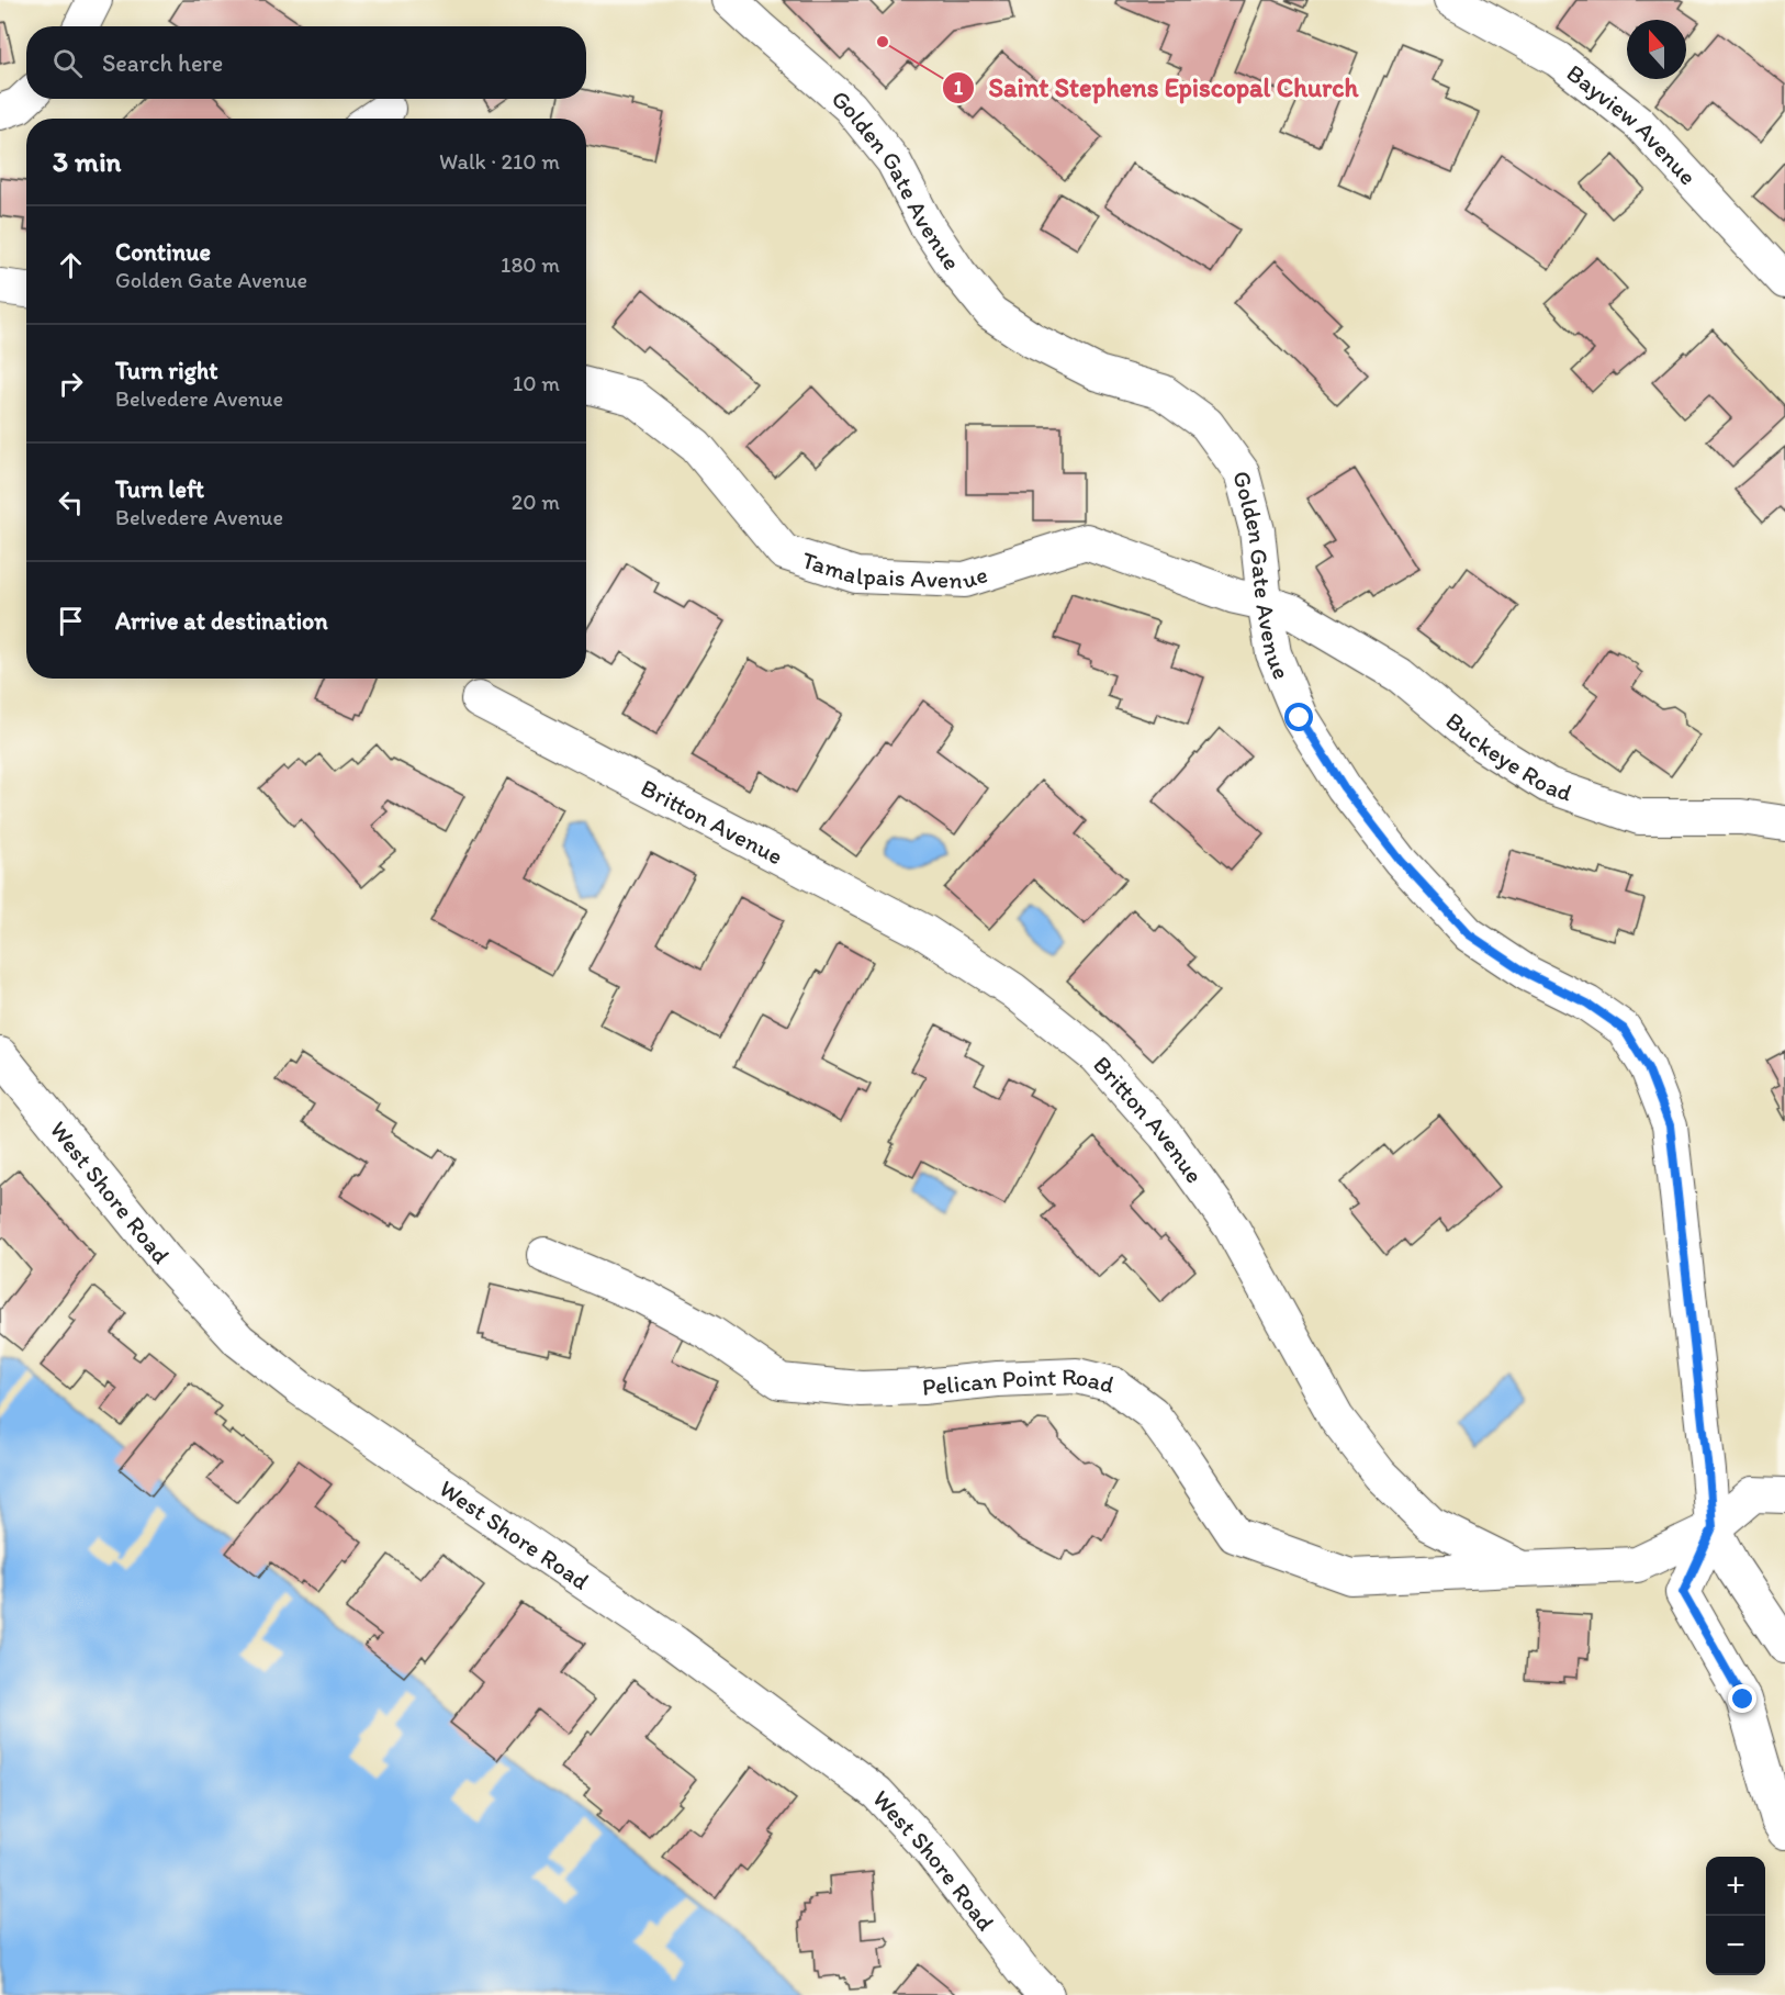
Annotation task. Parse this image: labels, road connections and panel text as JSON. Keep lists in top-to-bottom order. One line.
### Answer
{"streets":{"street":["Bayview Avenue","Golden Gate Avenue","Tamalpais Avenue","Buckeye Road","Britton Avenue","West Shore Road","Pelican Point Road"]},"crossings":[["Golden Gate Avenue","Tamalpais Avenue"],["Golden Gate Avenue","Buckeye Road"],["Golden Gate Avenue","Britton Avenue"],["Tamalpais Avenue","Buckeye Road"],["Britton Avenue","Pelican Point Road"]],"places":["Saint Stephens Episcopal Church"],"north":"top","page":{"search":"Search here","heading":["3 min","Walk · 210 m"],"list":[["Continue","Golden Gate Avenue","180 m"],["Turn right","Belvedere Avenue","10 m"],["Turn left","Belvedere Avenue","20 m"],"Arrive at destination"],"map_buttons":["+","−"]}}
